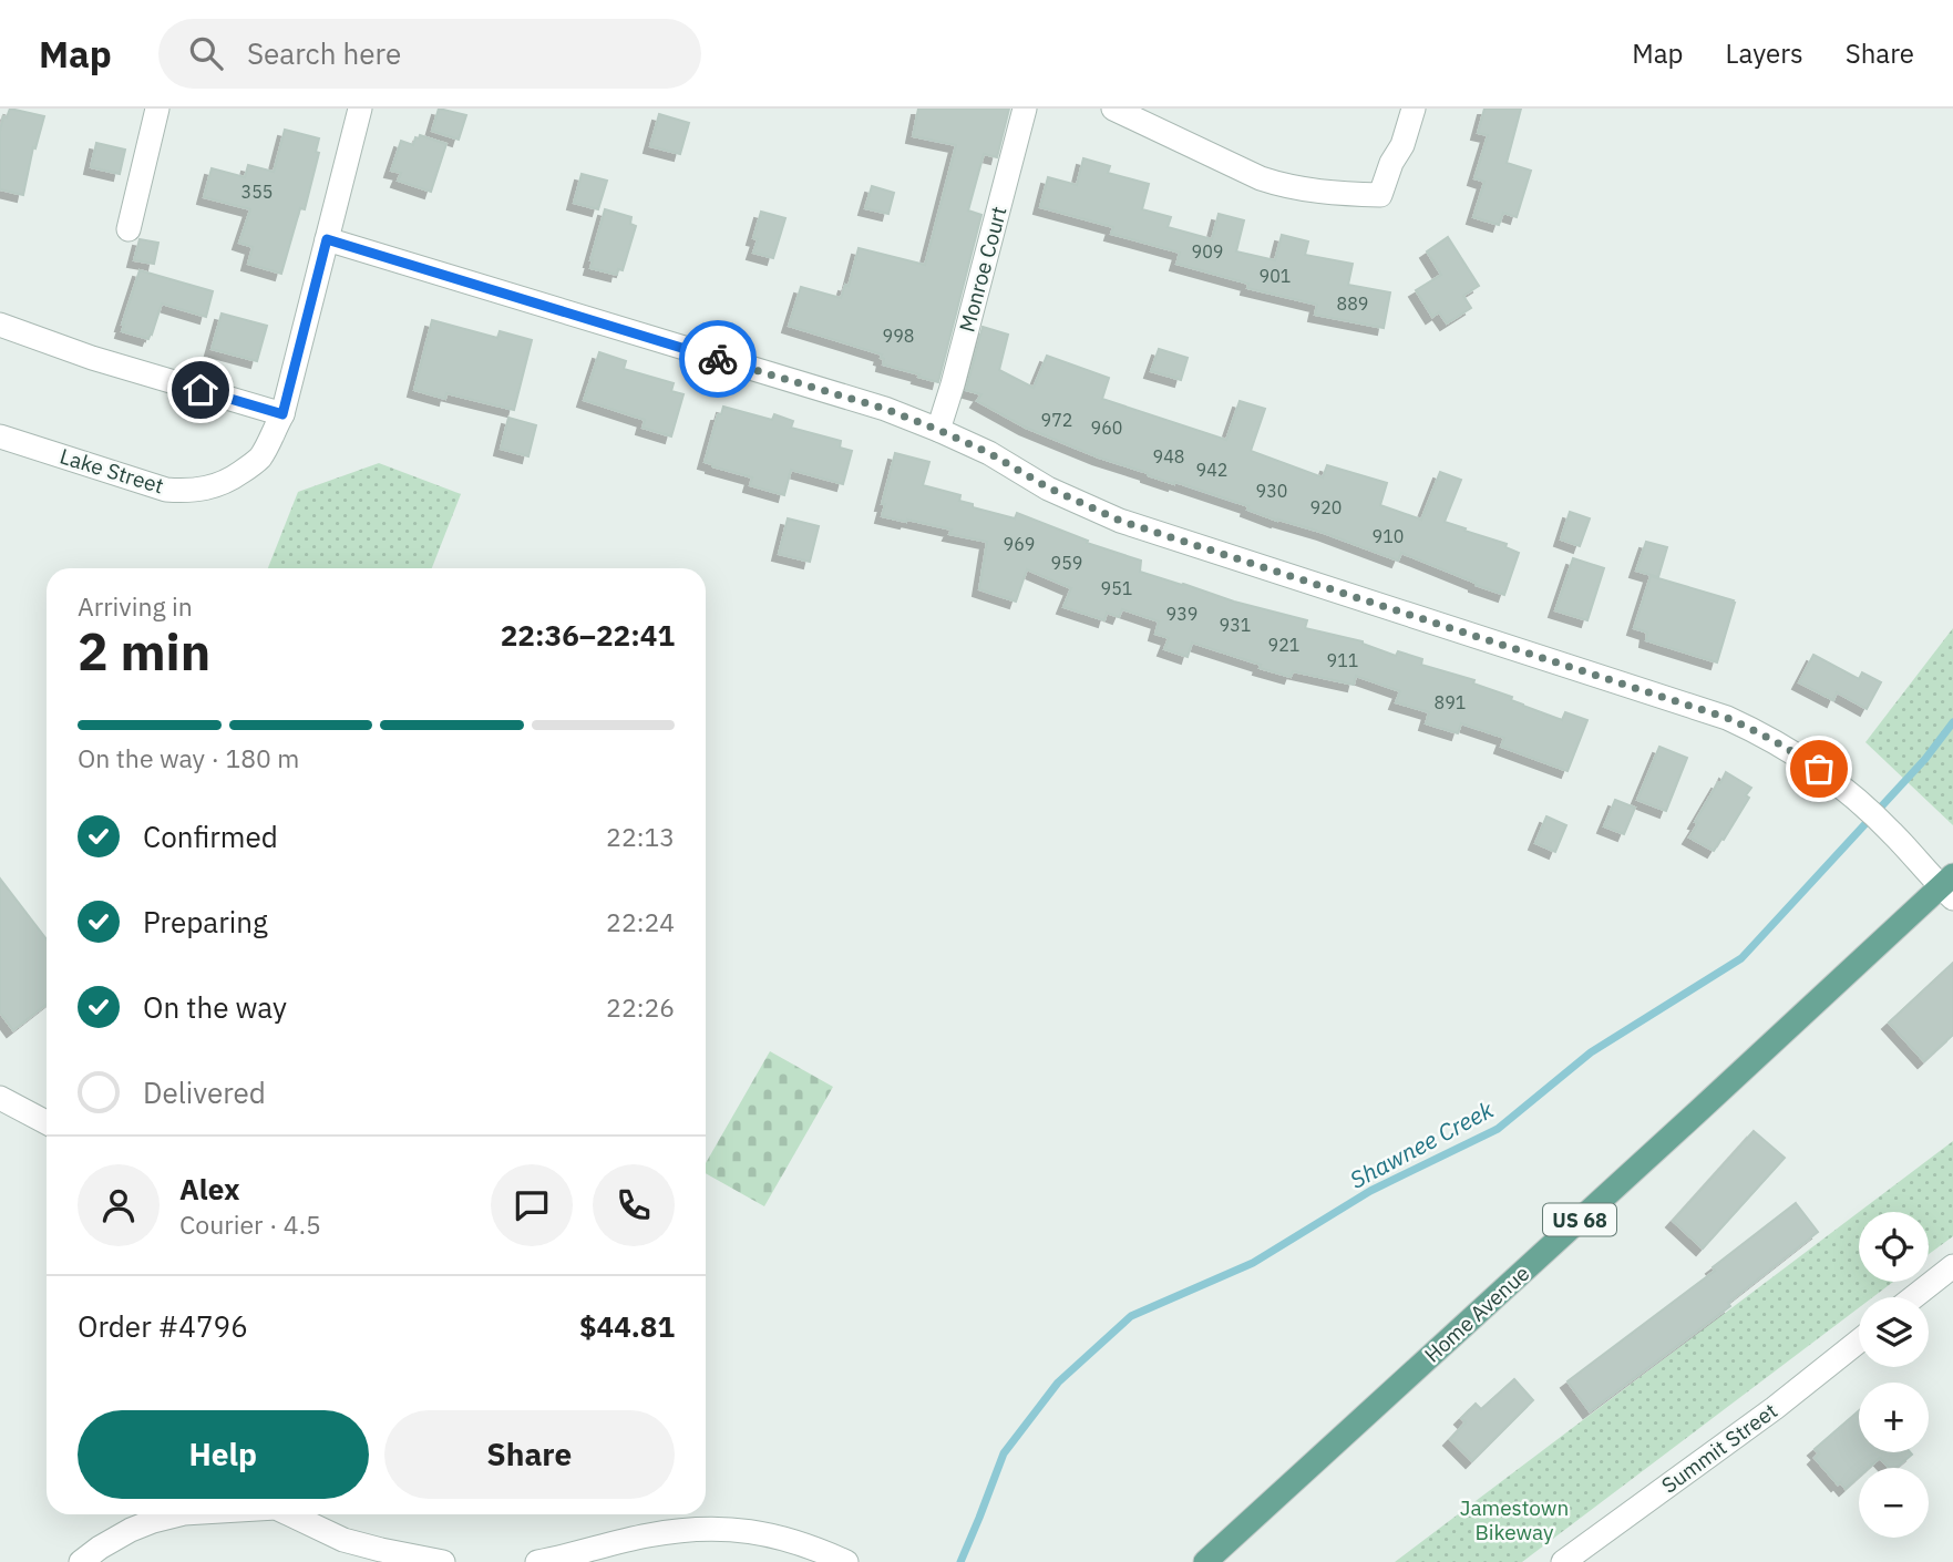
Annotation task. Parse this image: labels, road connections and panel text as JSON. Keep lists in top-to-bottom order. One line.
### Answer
{"streets":{"main road":["US 68","Home Avenue"],"street":["Monroe Court","Lake Street","Summit Street"]},"water":["Shawnee Creek"],"parks":["Jamestown Bikeway"],"house_numbers":["355","909","901","889","998","972","960","948","942","930","920","910","969","959","951","939","931","921","911","891"],"page":{"header":"Map","search":"Search here","nav":["Map","Layers","Share"],"heading":["2 min","Arriving in","22:36–22:41"],"panel":["Alex","Courier · 4.5","Order #4796","$44.81"],"bar":"On the way · 180 m","list":[["Confirmed","22:13"],["Preparing","22:24"],["On the way","22:26"],"Delivered"],"map_buttons":["+","−"],"buttons":["Help","Share"]}}
